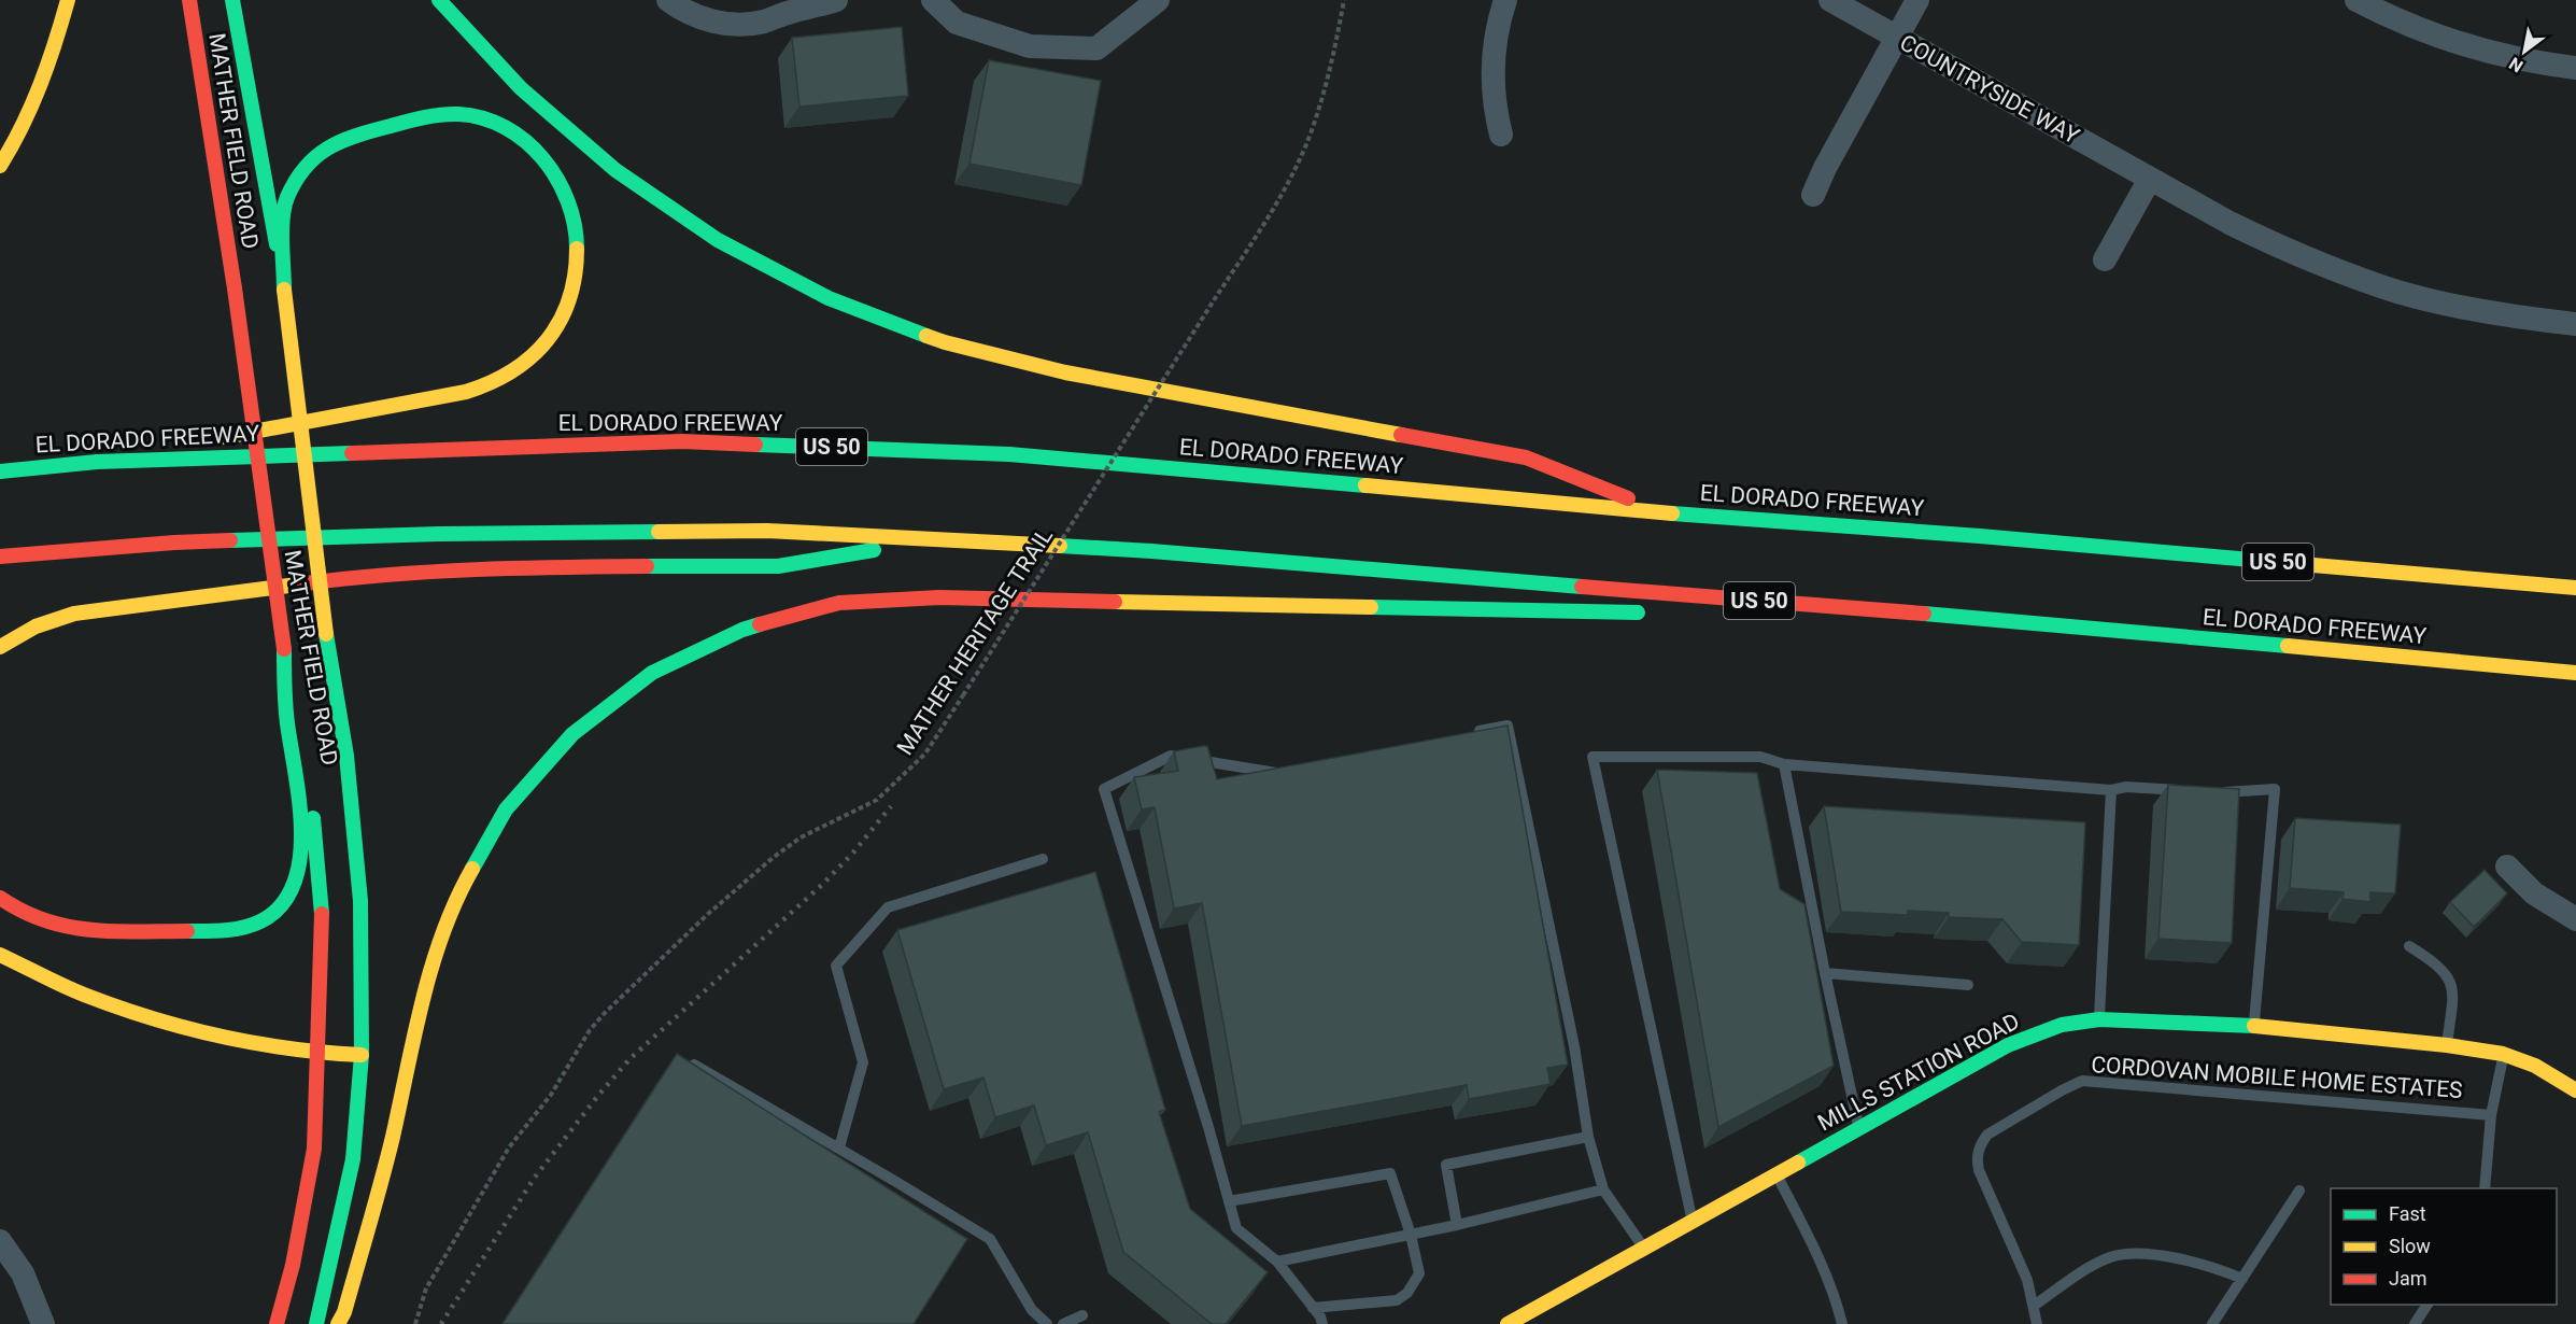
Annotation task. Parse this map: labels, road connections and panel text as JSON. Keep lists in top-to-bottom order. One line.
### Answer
{"streets":{"main road":["MATHER FIELD ROAD","EL DORADO FREEWAY","US 50","MILLS STATION ROAD"],"street":["COUNTRYSIDE WAY"],"lane":["CORDOVAN MOBILE HOME ESTATES"],"path":["MATHER HERITAGE TRAIL"]},"crossings":[["MILLS STATION ROAD","CORDOVAN MOBILE HOME ESTATES"]],"legend":["Fast","Slow","Jam"],"north":"bottom left"}
